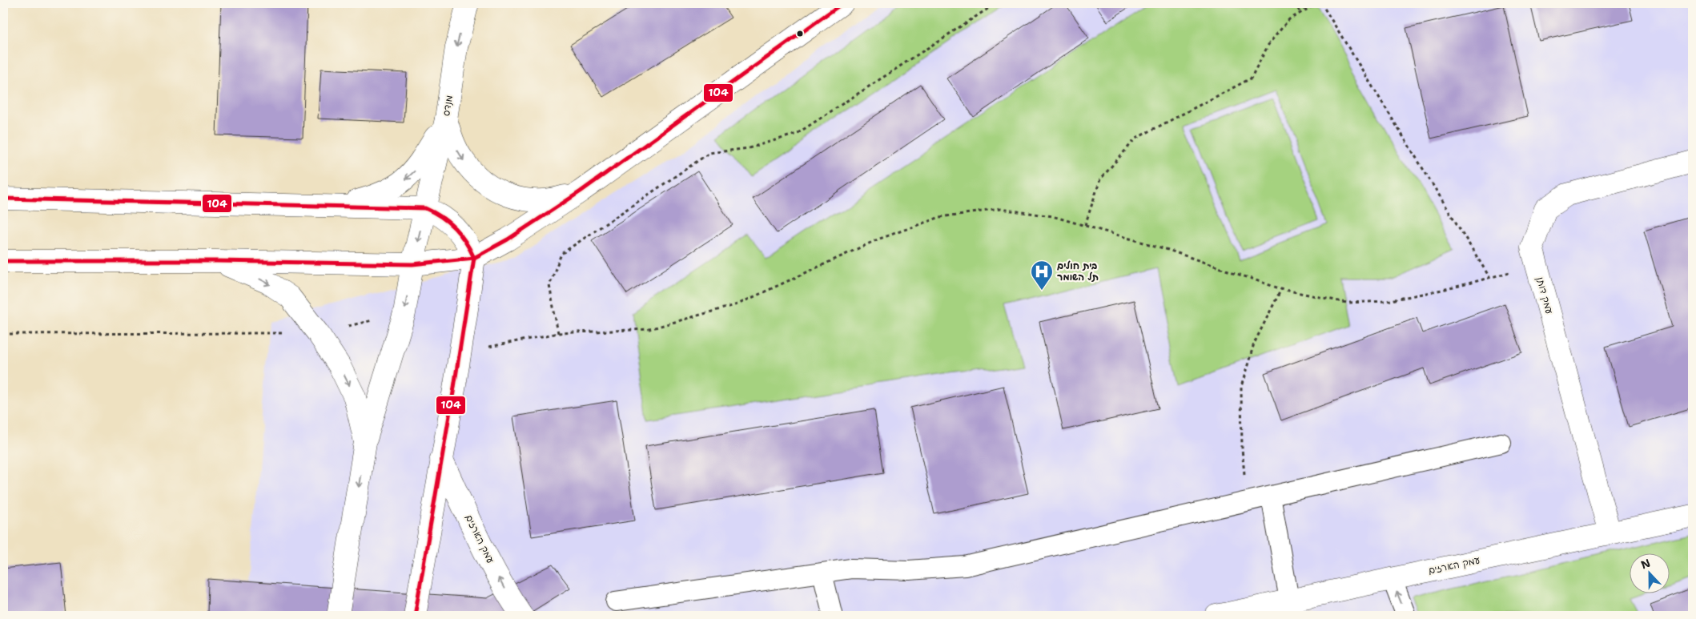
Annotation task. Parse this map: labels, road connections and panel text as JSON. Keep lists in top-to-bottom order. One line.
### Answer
{"streets":{"street":["מנדס","עמק דותן","עמק הארזים"]},"crossings":[["עמק דותן","עמק הארזים"]],"places":{"hospital":["בית חולים תל השומר"]},"lines":["transit line 104"],"north":"top"}
